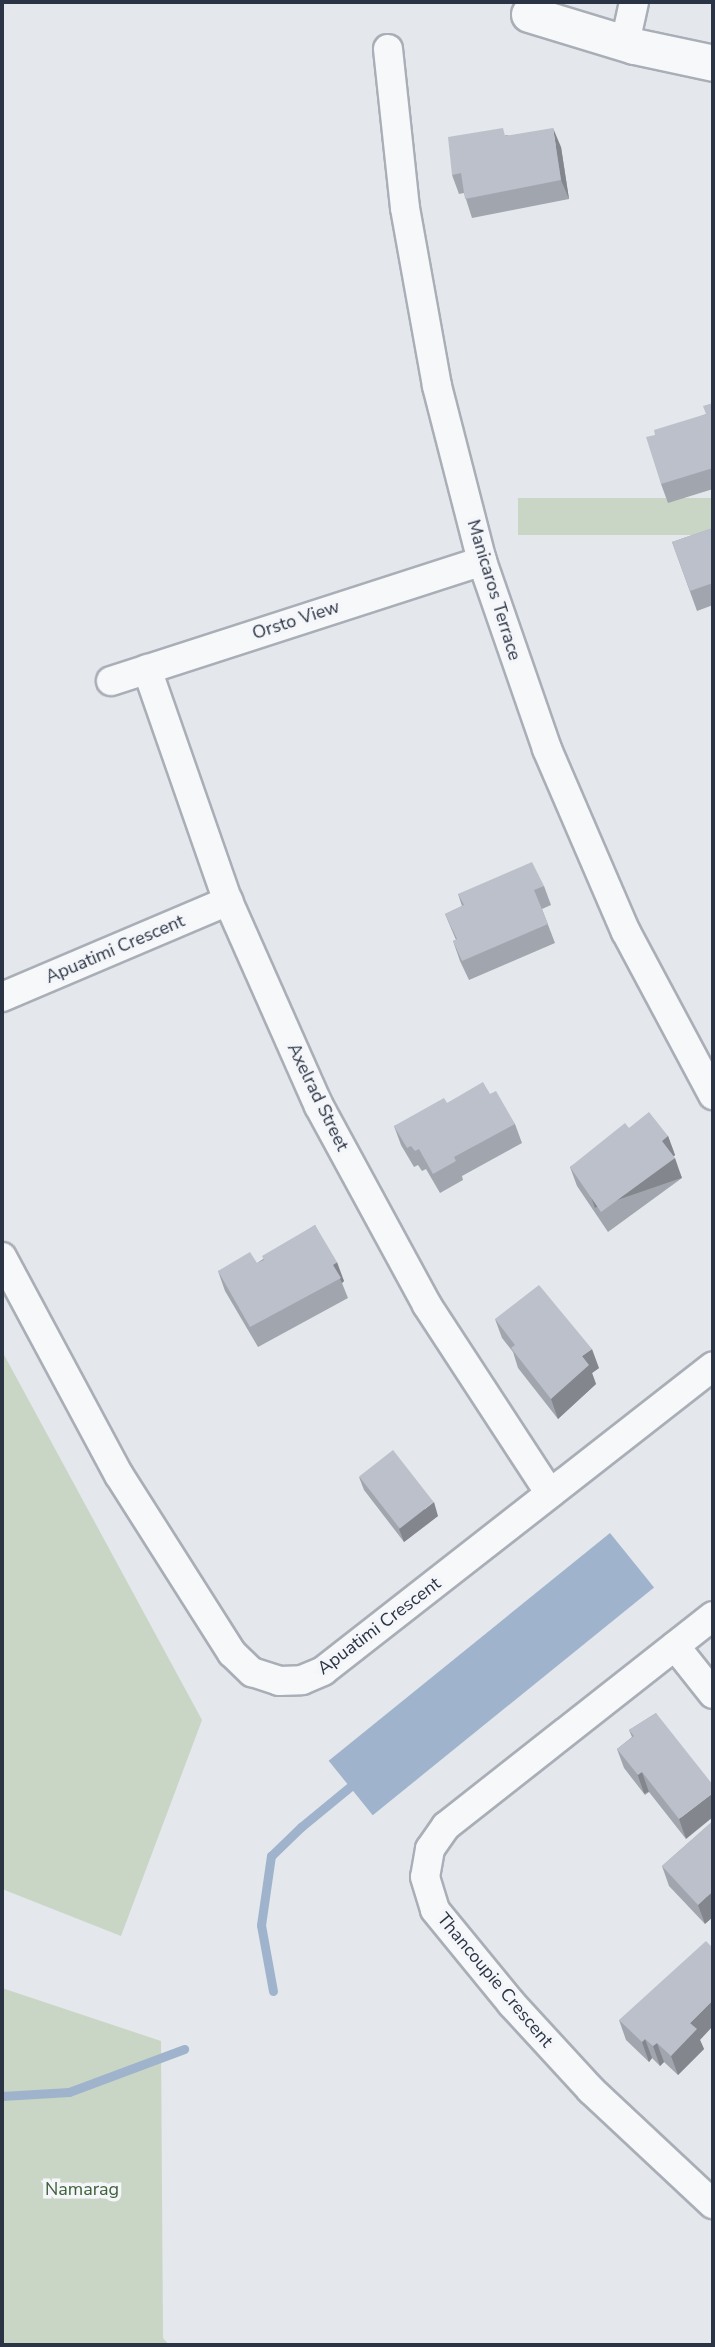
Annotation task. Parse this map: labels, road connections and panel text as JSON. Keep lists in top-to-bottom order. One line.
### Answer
{"streets":{"street":["Manicaros Terrace","Orsto View","Apuatimi Crescent","Axelrad Street","Thancoupie Crescent"]},"crossings":[["Manicaros Terrace","Orsto View"],["Orsto View","Axelrad Street"],["Apuatimi Crescent","Axelrad Street"]],"parks":["Namarag"]}
